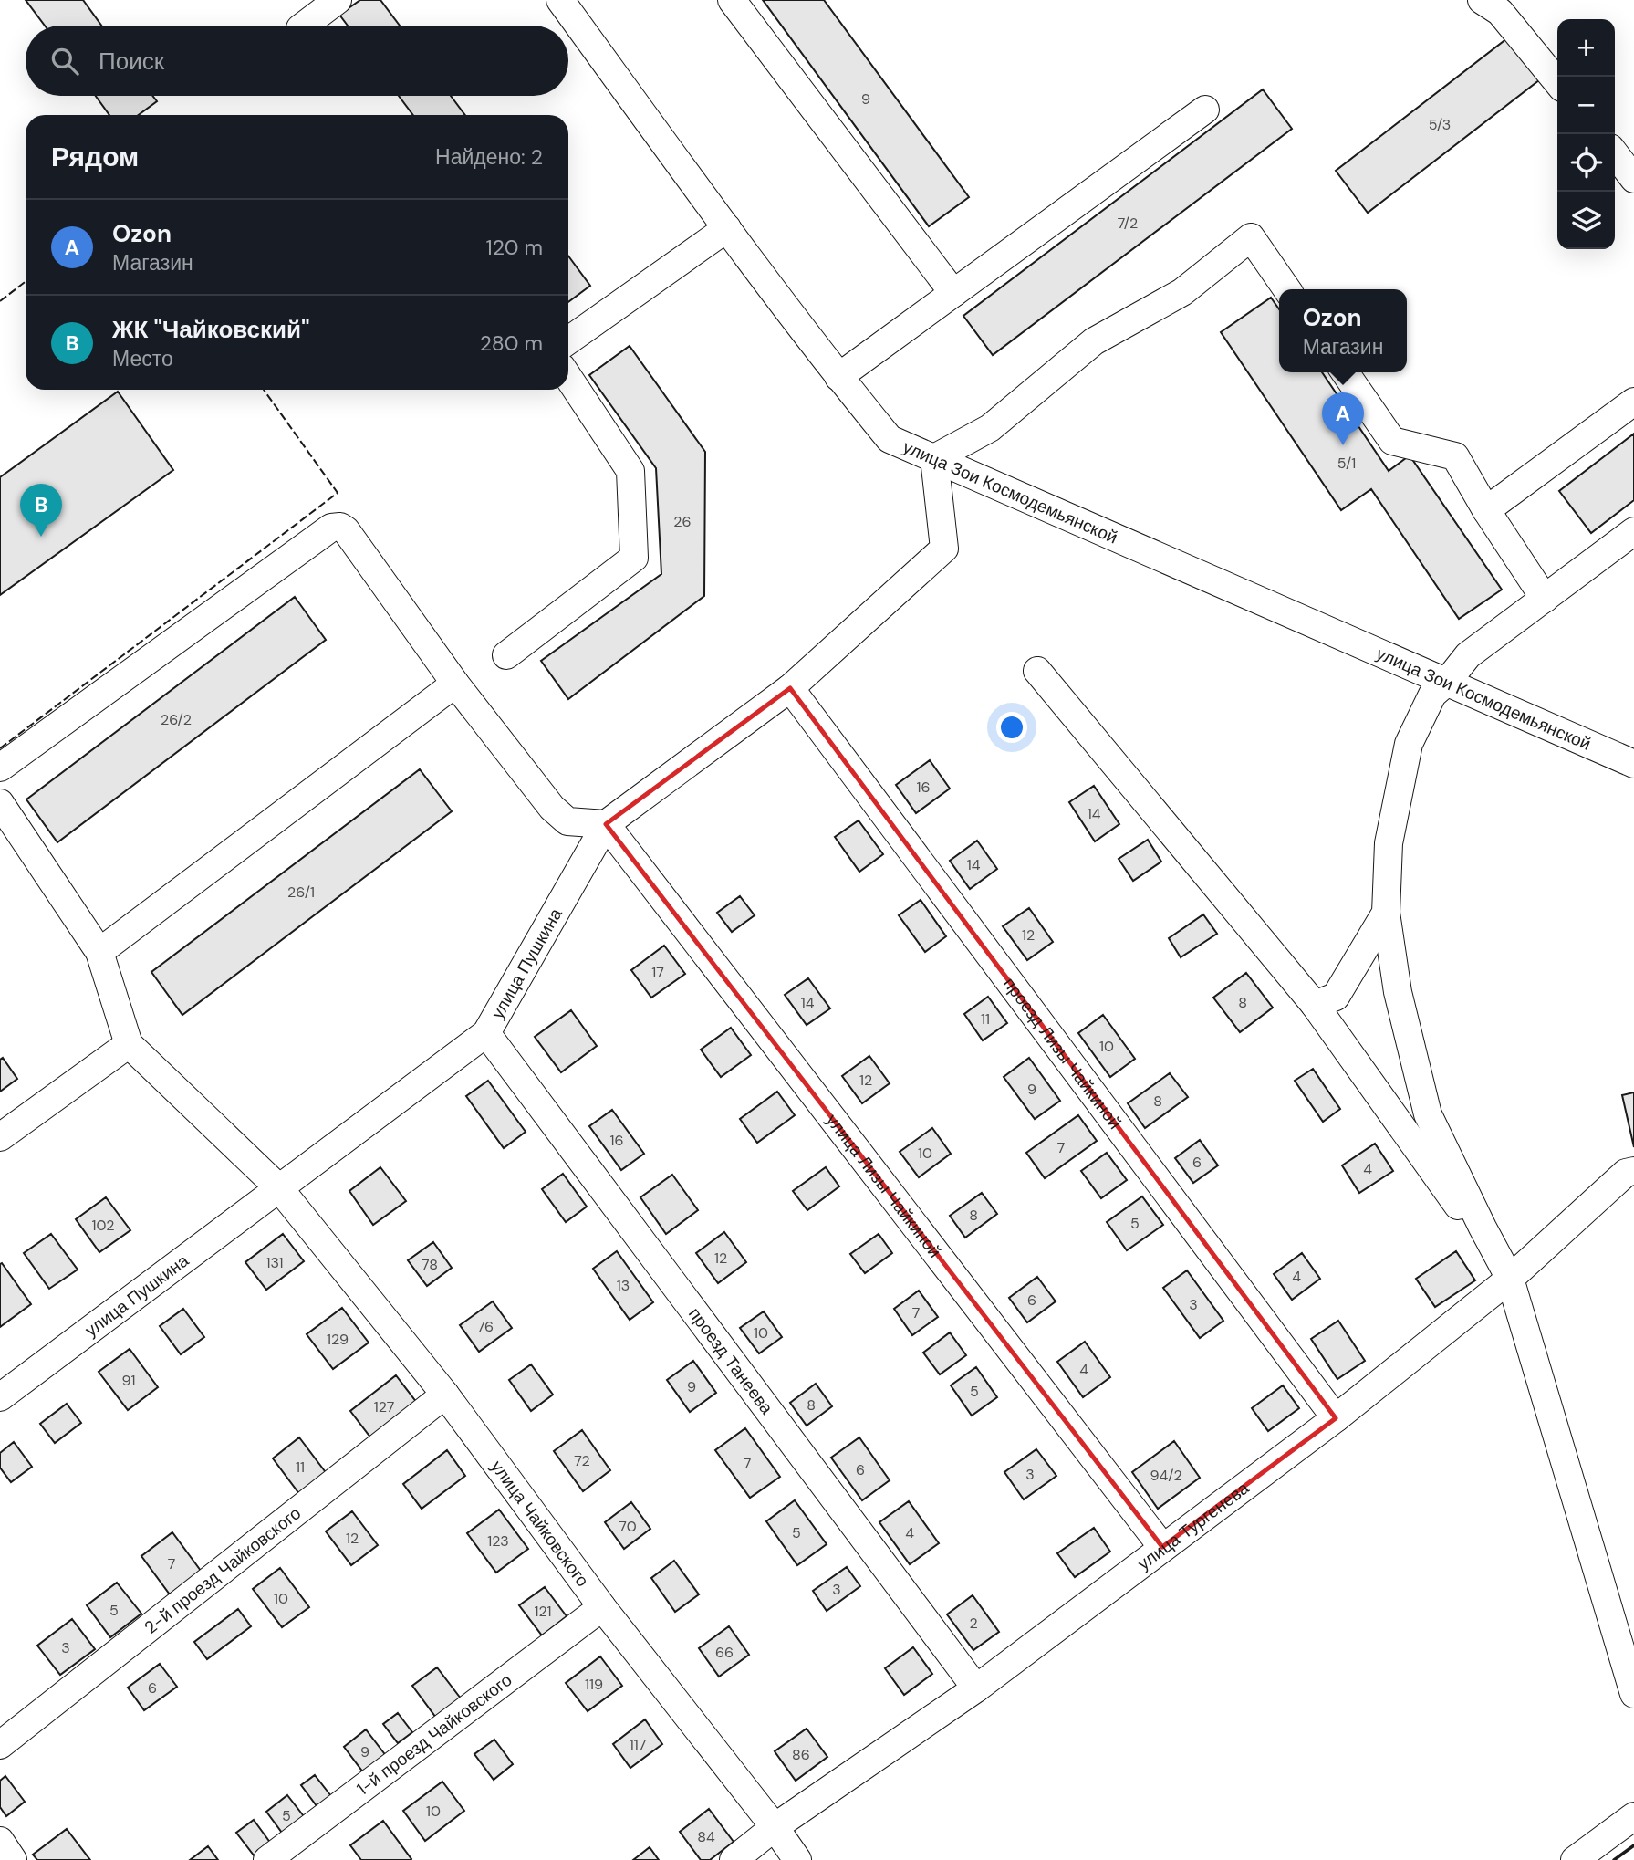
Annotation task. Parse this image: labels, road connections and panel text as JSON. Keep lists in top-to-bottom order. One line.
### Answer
{"streets":{"street":["улица Зои Космодемьянской","улица Пушкина","проезд Лизы Чайкиной","улица Лизы Чайкиной","проезд Танеева","улица Чайковского","улица Тургенева","2-й проезд Чайковского","1-й проезд Чайковского"]},"crossings":[["улица Зои Космодемьянской","улица Пушкина"],["улица Пушкина","проезд Лизы Чайкиной"],["улица Пушкина","улица Лизы Чайкиной"],["улица Пушкина","проезд Танеева"],["улица Пушкина","улица Чайковского"],["проезд Лизы Чайкиной","улица Тургенева"],["улица Лизы Чайкиной","улица Тургенева"],["проезд Танеева","улица Тургенева"],["улица Чайковского","улица Тургенева"],["улица Чайковского","2-й проезд Чайковского"],["улица Чайковского","1-й проезд Чайковского"]],"house_numbers":["9","5/3","7/2","5/1","26","26/2","16","14","14","26/1","12","17","14","8","11","10","12","9","8","16","7","10","6","4","8","5","102","12","131","78","4","13","6","3","7","76","10","129","4","91","9","5","8","127","72","7","11","6","3","94/2","70","5","4","12","123","7","3","10","5","121","2","3","66","119","6","117","9","86","10","5","84"],"page":{"map_buttons":["+","−"],"search":"Поиск","heading":["Рядом","Найдено: 2"],"list":[{"mark":"A","name":"Ozon","note":"Магазин","value":"120 m"},{"mark":"B","name":"ЖК \"Чайковский\"","note":"Место","value":"280 m"}],"popup":["Ozon","Магазин"],"pins":["A","B"]}}
